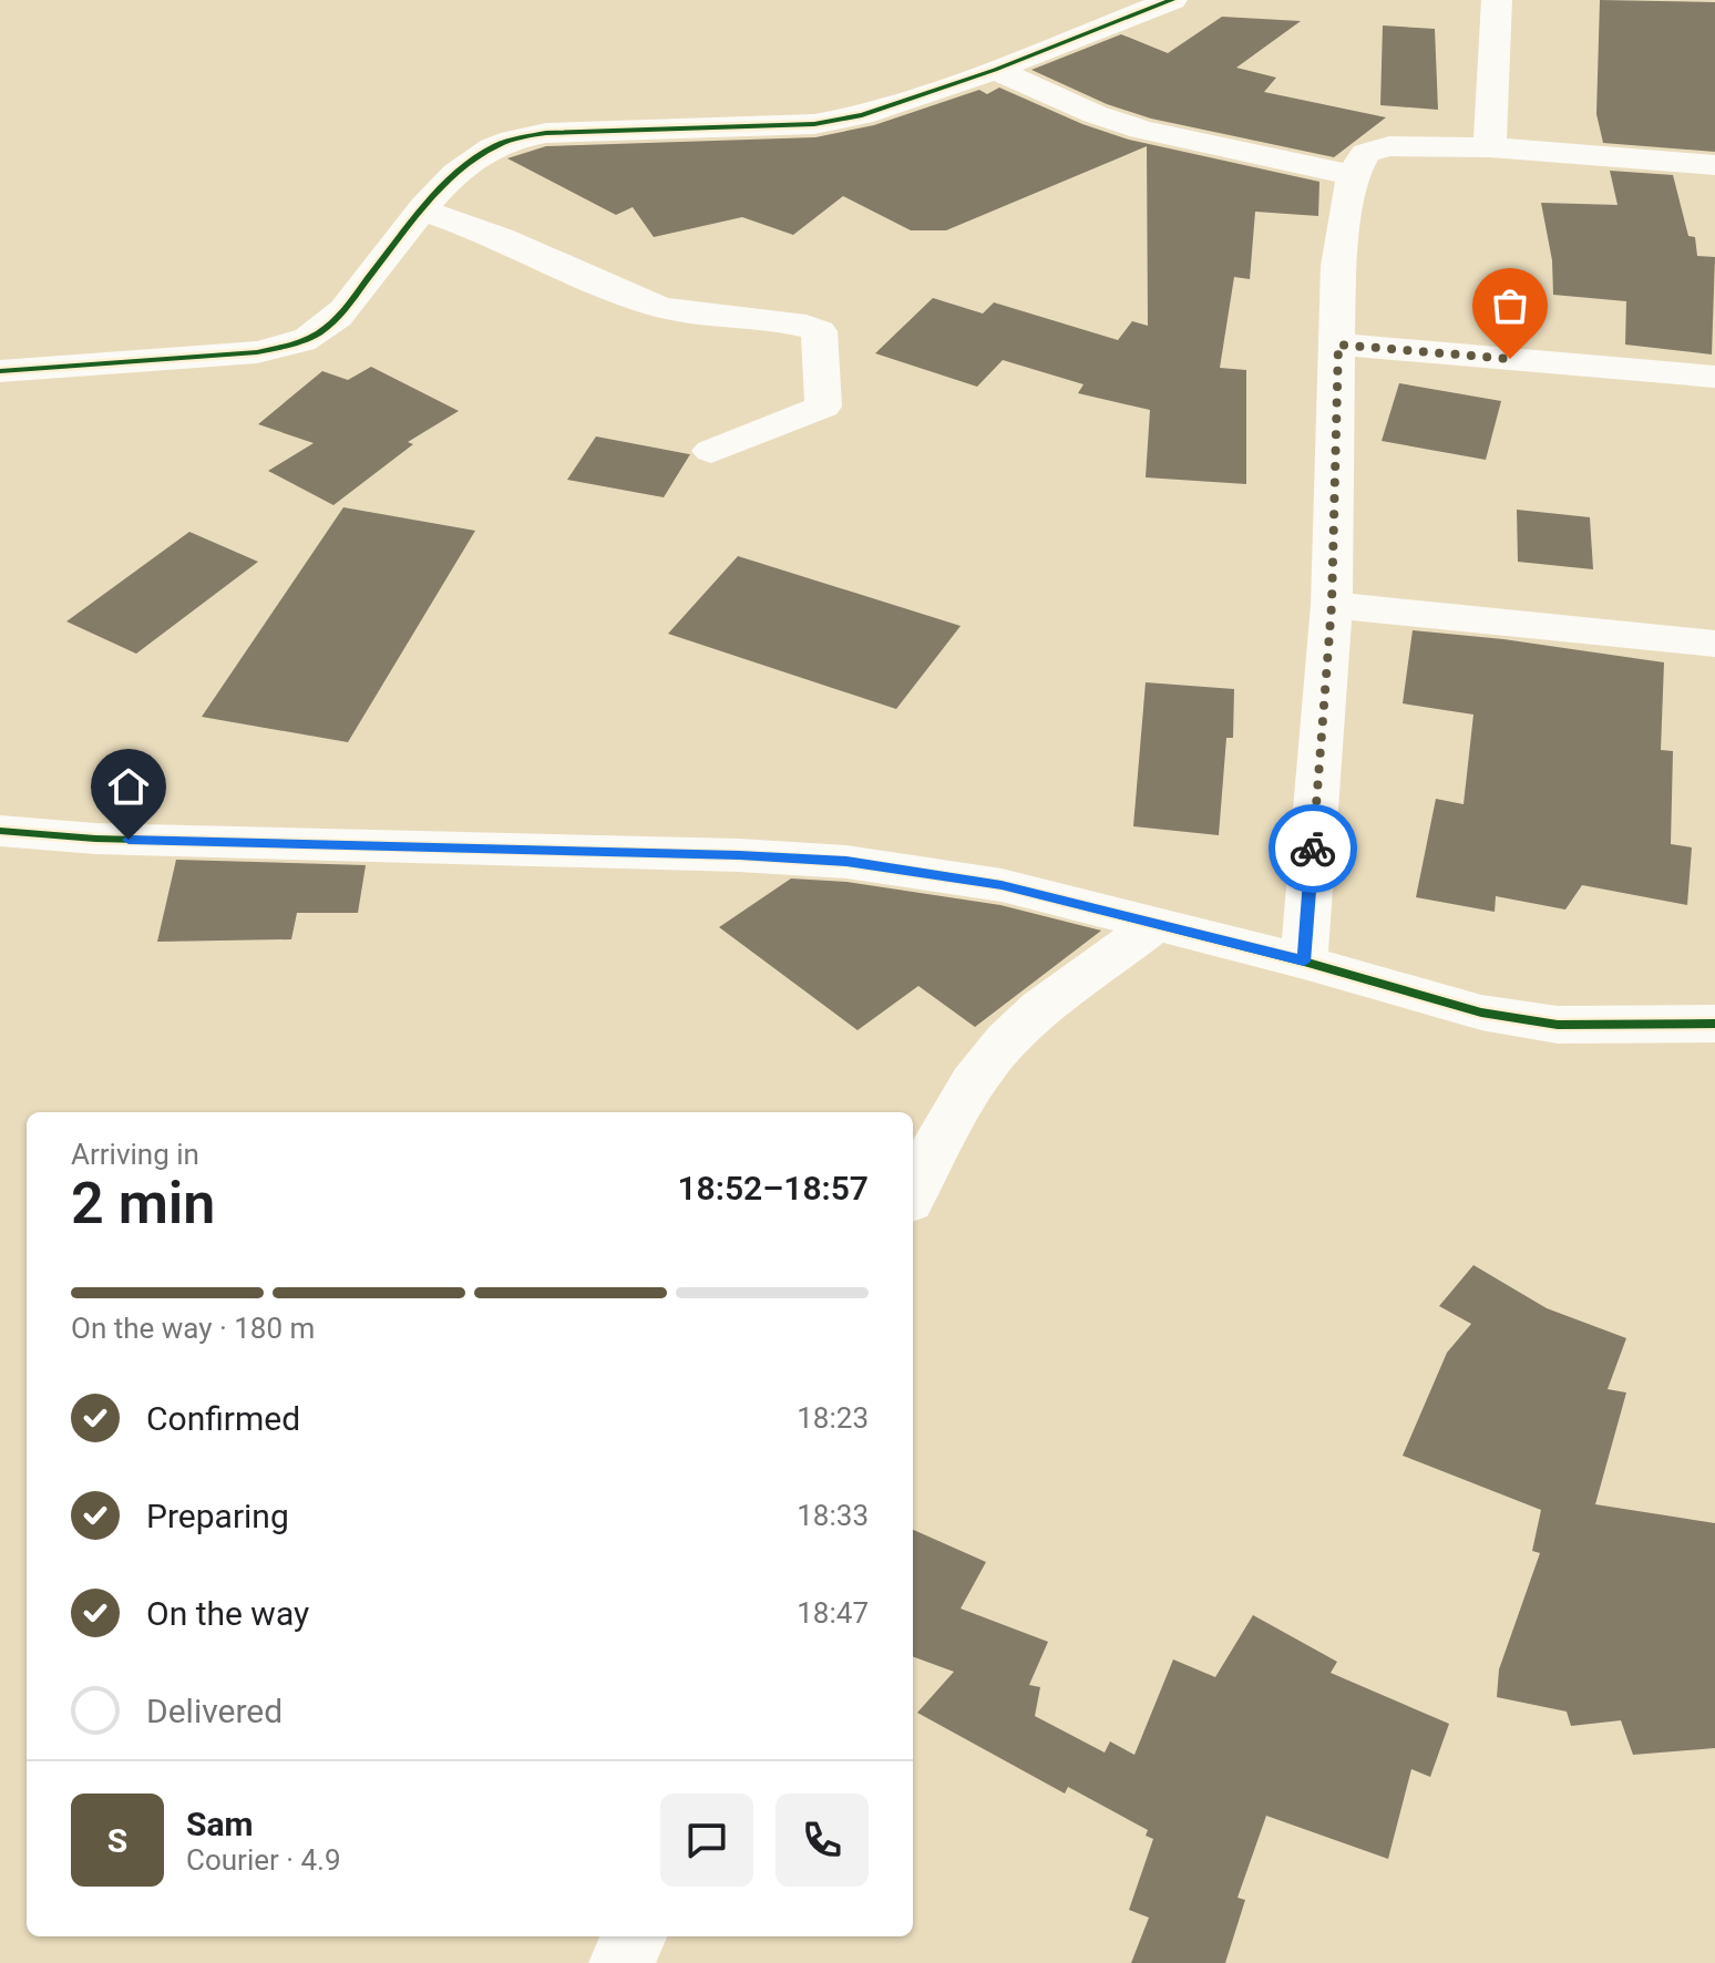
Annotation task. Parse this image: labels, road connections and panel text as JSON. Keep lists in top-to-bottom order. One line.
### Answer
{"page":{"heading":["2 min","Arriving in","18:52–18:57"],"panel":["Sam","Courier · 4.9"],"bar":"On the way · 180 m","list":[["Confirmed","18:23"],["Preparing","18:33"],["On the way","18:47"],"Delivered"],"round":"S"}}
